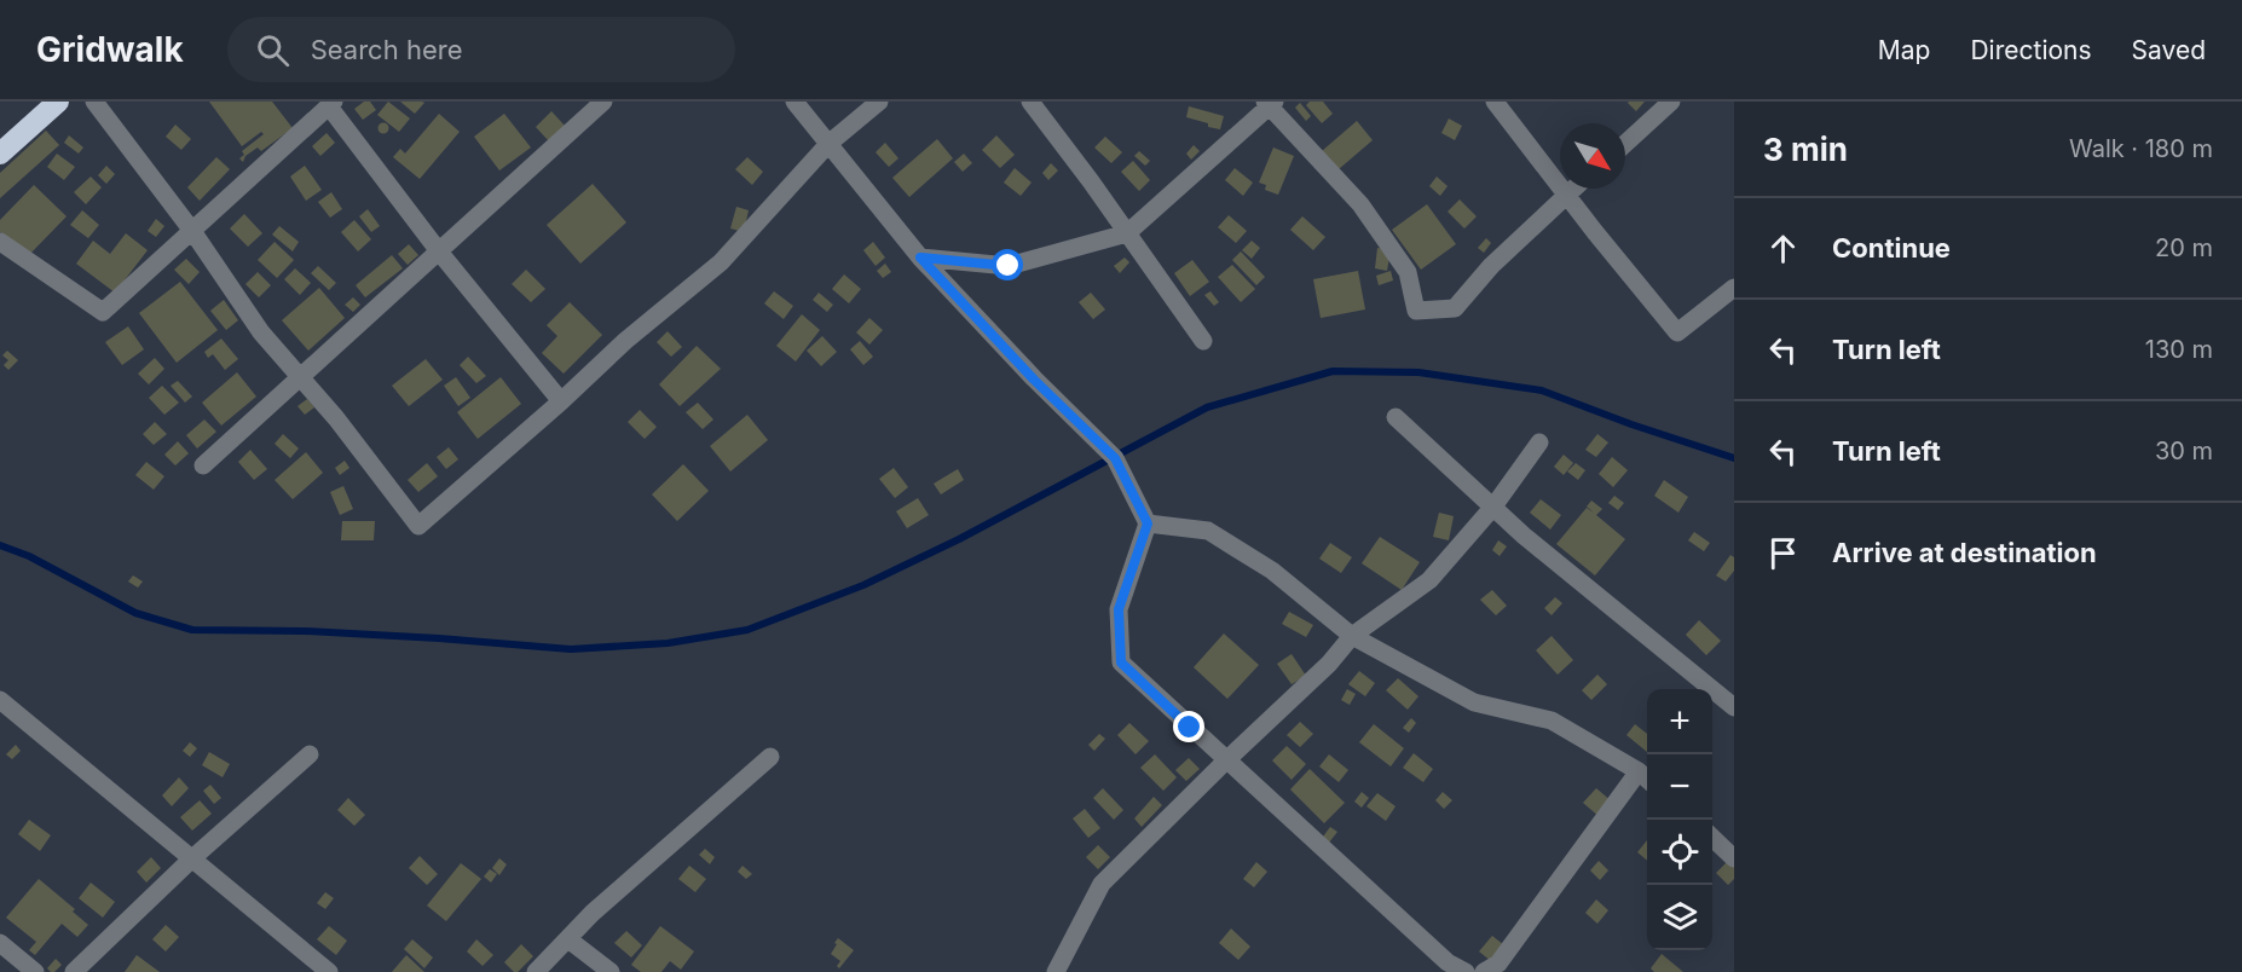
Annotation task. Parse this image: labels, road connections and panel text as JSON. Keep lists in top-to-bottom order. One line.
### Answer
{"north":"bottom right","page":{"header":"Gridwalk","search":"Search here","nav":["Map","Directions","Saved"],"heading":["3 min","Walk · 180 m"],"list":[["Continue","20 m"],["Turn left","130 m"],["Turn left","30 m"],"Arrive at destination"],"map_buttons":["+","−"]}}
